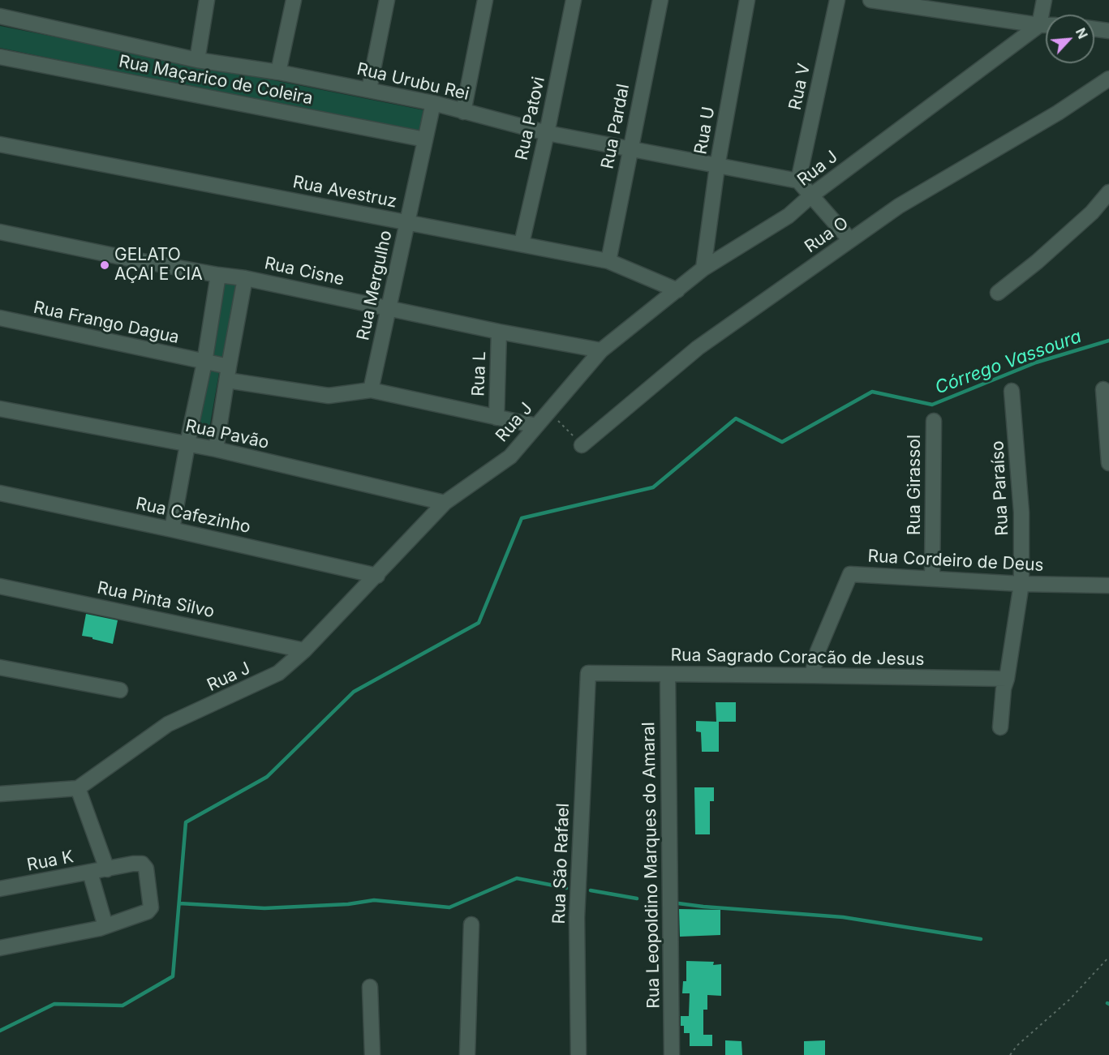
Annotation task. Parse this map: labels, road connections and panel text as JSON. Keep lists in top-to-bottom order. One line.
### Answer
{"streets":{"street":["Rua Maçarico de Coleira","Rua Urubu Rei","Rua V","Rua Patovi","Rua Pardal","Rua U","Rua J","Rua Avestruz","Rua O","Rua Cisne","Rua Mergulho","Rua Frango Dagua","Rua L","Rua Pavão","Rua Girassol","Rua Paraíso","Rua Cafezinho","Rua Cordeiro de Deus","Rua Pinta Silvo","Rua Sagrado Coracão de Jesus","Rua K","Rua São Rafael","Rua Leopoldino Marques do Amaral"]},"crossings":[["Rua Maçarico de Coleira","Rua Mergulho"],["Rua Urubu Rei","Rua V"],["Rua Urubu Rei","Rua Patovi"],["Rua Urubu Rei","Rua Pardal"],["Rua Urubu Rei","Rua U"],["Rua Urubu Rei","Rua Mergulho"],["Rua Patovi","Rua Avestruz"],["Rua Pardal","Rua Avestruz"],["Rua U","Rua J"],["Rua J","Rua Avestruz"],["Rua J","Rua Cisne"],["Rua J","Rua Pavão"],["Rua J","Rua Cafezinho"],["Rua J","Rua Pinta Silvo"],["Rua Avestruz","Rua Mergulho"],["Rua Cisne","Rua Mergulho"],["Rua Cisne","Rua L"],["Rua Girassol","Rua Cordeiro de Deus"],["Rua Paraíso","Rua Cordeiro de Deus"],["Rua Paraíso","Rua Sagrado Coracão de Jesus"],["Rua Cordeiro de Deus","Rua Sagrado Coracão de Jesus"],["Rua Sagrado Coracão de Jesus","Rua São Rafael"],["Rua Sagrado Coracão de Jesus","Rua Leopoldino Marques do Amaral"]],"water":["Córrego Vassoura"],"places":["GELATO AÇAI E CIA"],"north":"top right"}
